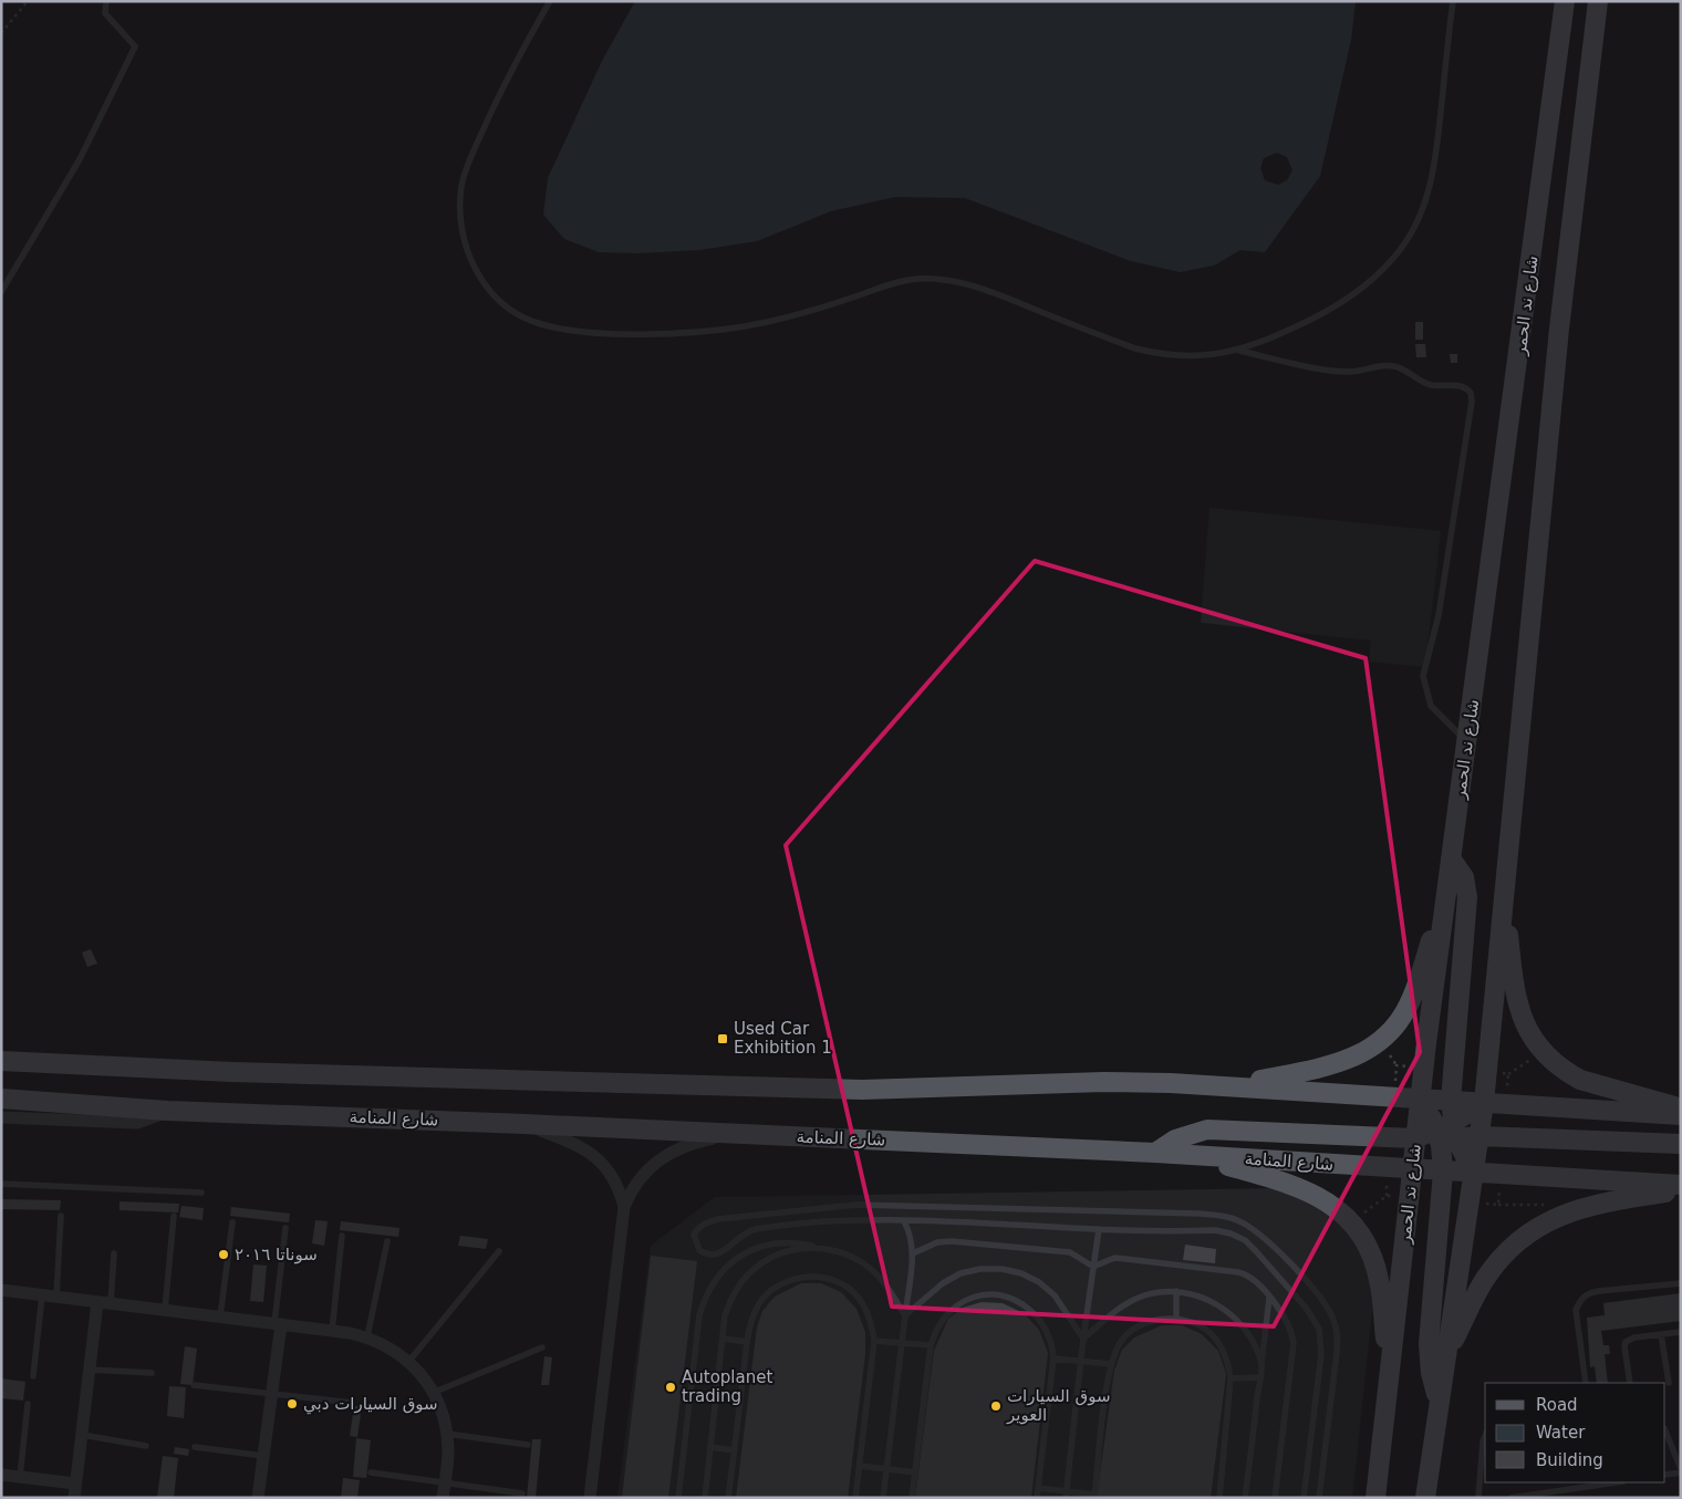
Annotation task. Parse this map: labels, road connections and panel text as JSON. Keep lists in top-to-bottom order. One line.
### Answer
{"streets":{"main road":["شارع ند الحمر","شارع المنامة"]},"crossings":[["شارع ند الحمر","شارع المنامة"]],"places":{"transit":["Used Car Exhibition 1"],"other":["سوناتا ٢٠١٦","Autoplanet trading","سوق السيارات دبي","سوق السيارات العوير"]},"legend":["Road","Water","Building"]}
